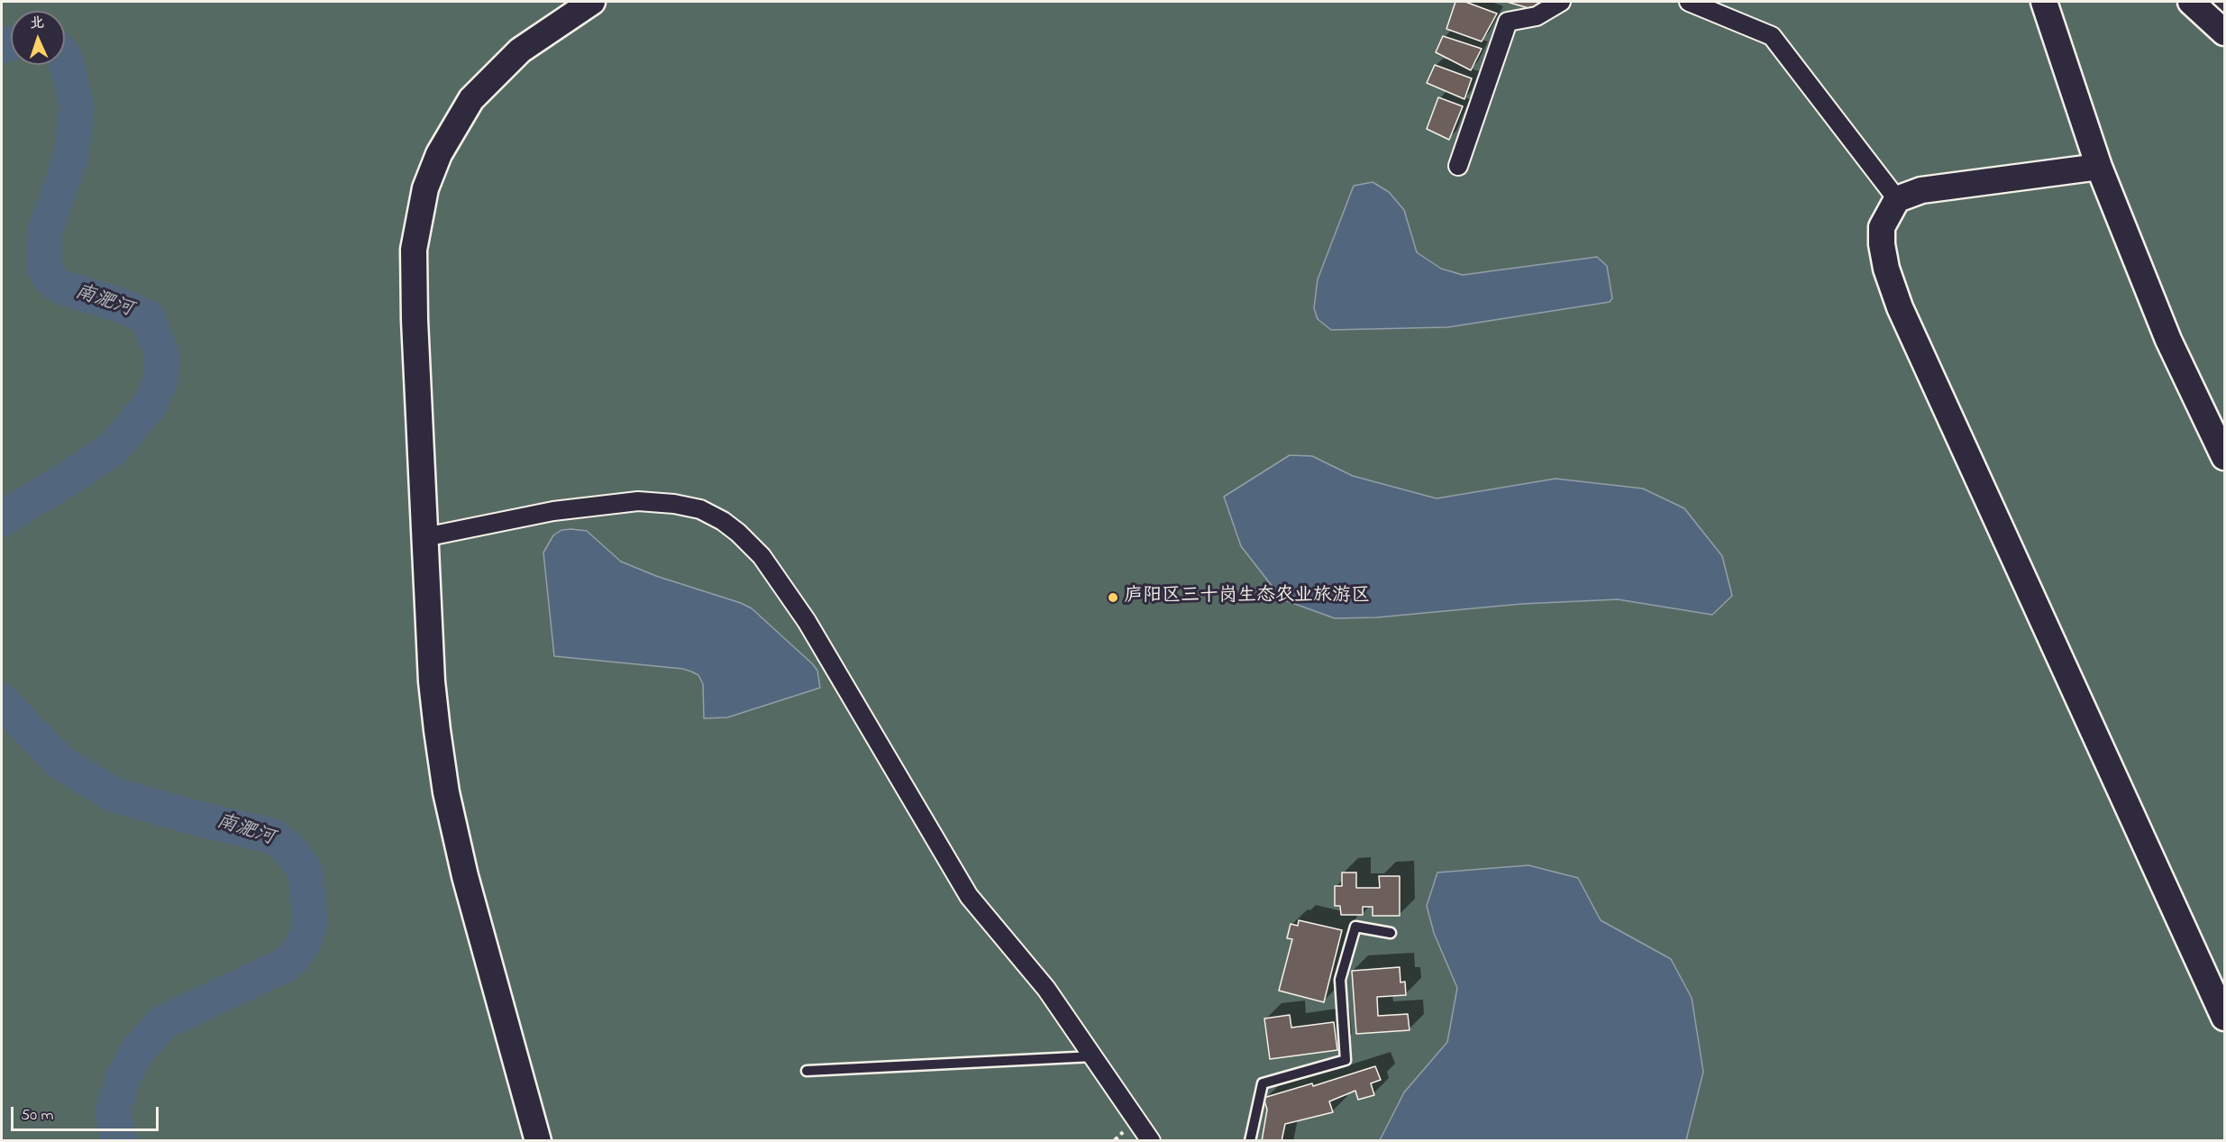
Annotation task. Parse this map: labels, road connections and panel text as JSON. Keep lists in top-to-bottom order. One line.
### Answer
{"water":["南淝河"],"places":["庐阳区三十岗生态农业旅游区"],"scale_bar":"50 m","north":"top"}
